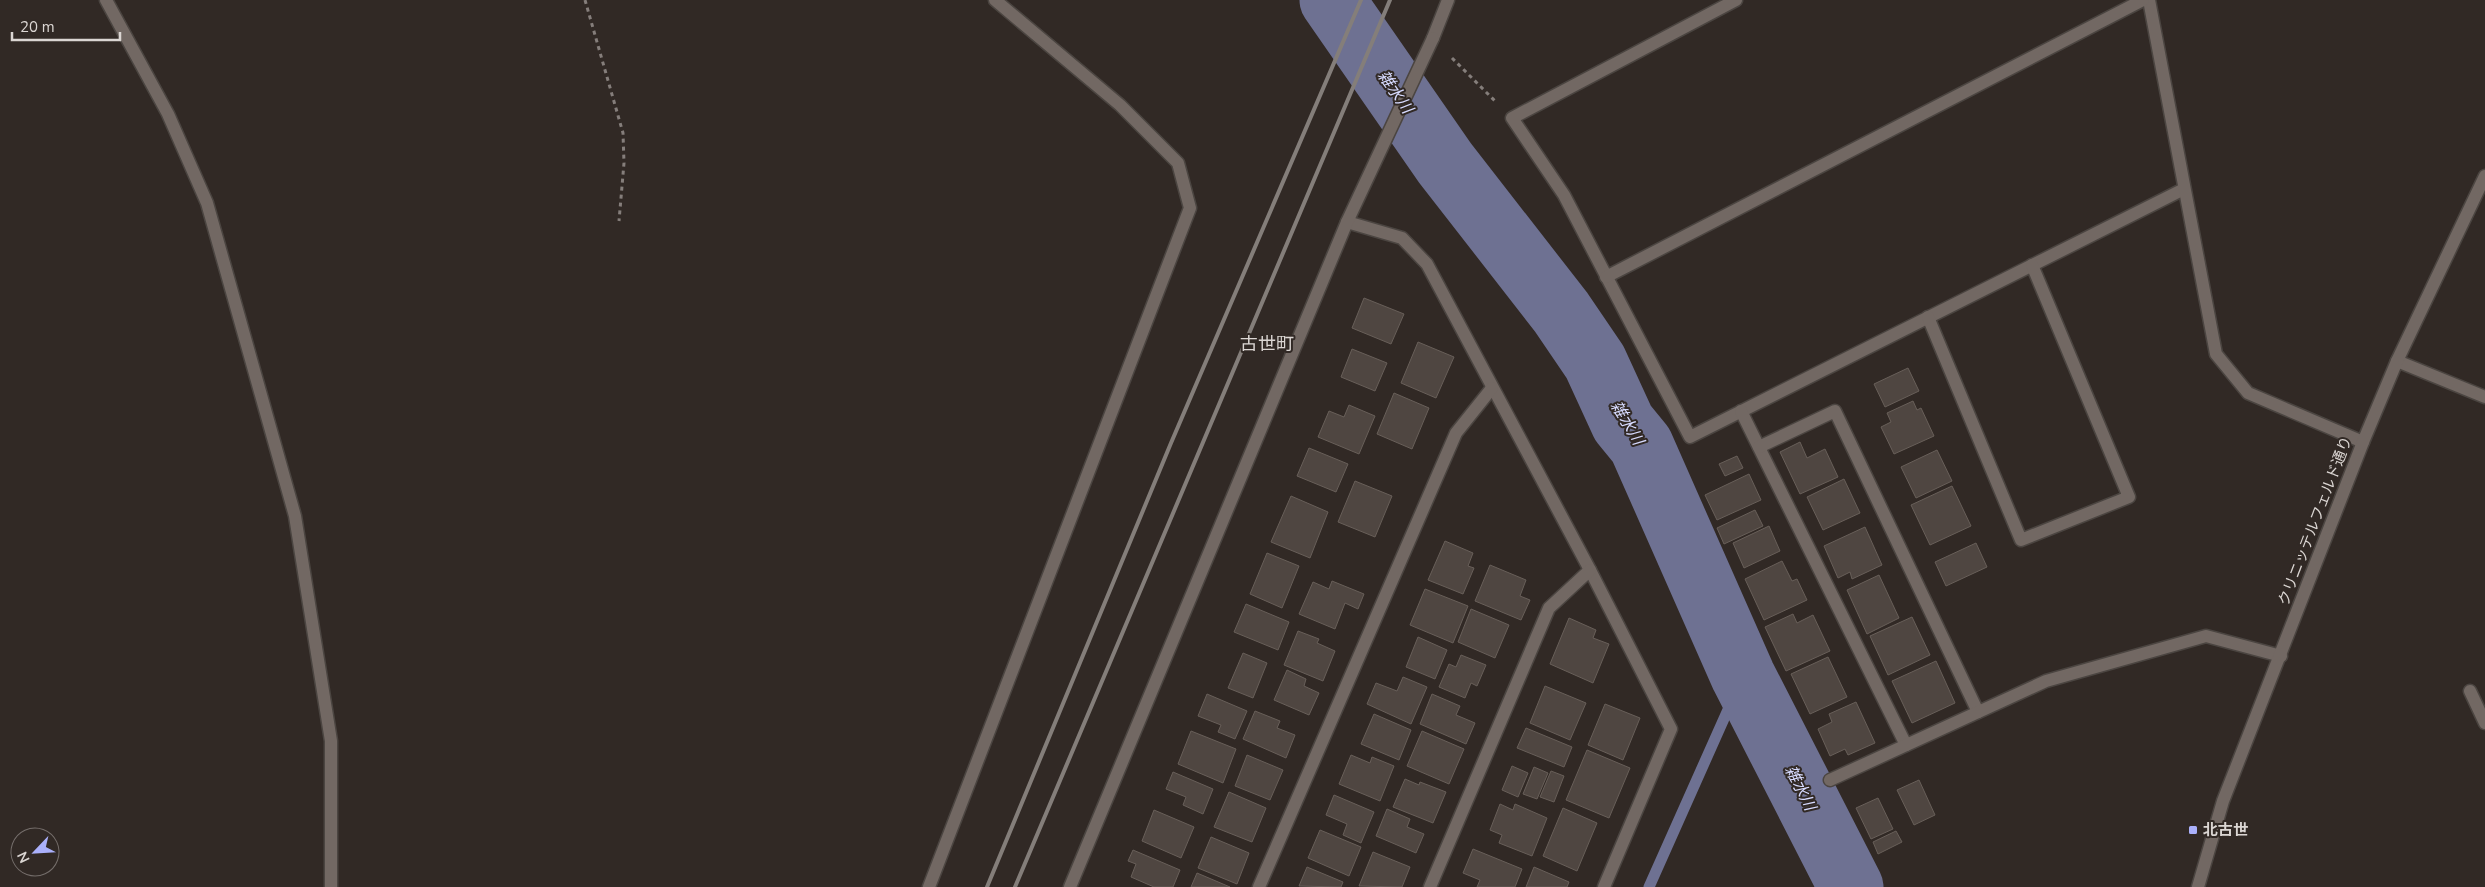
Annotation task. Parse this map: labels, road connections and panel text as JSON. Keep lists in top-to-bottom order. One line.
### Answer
{"streets":{"street":["クリニッテルフェルド通り"]},"districts":["古世町"],"water":["雑水川"],"places":{"transit":["北古世"]},"scale_bar":"20 m","north":"bottom left"}
